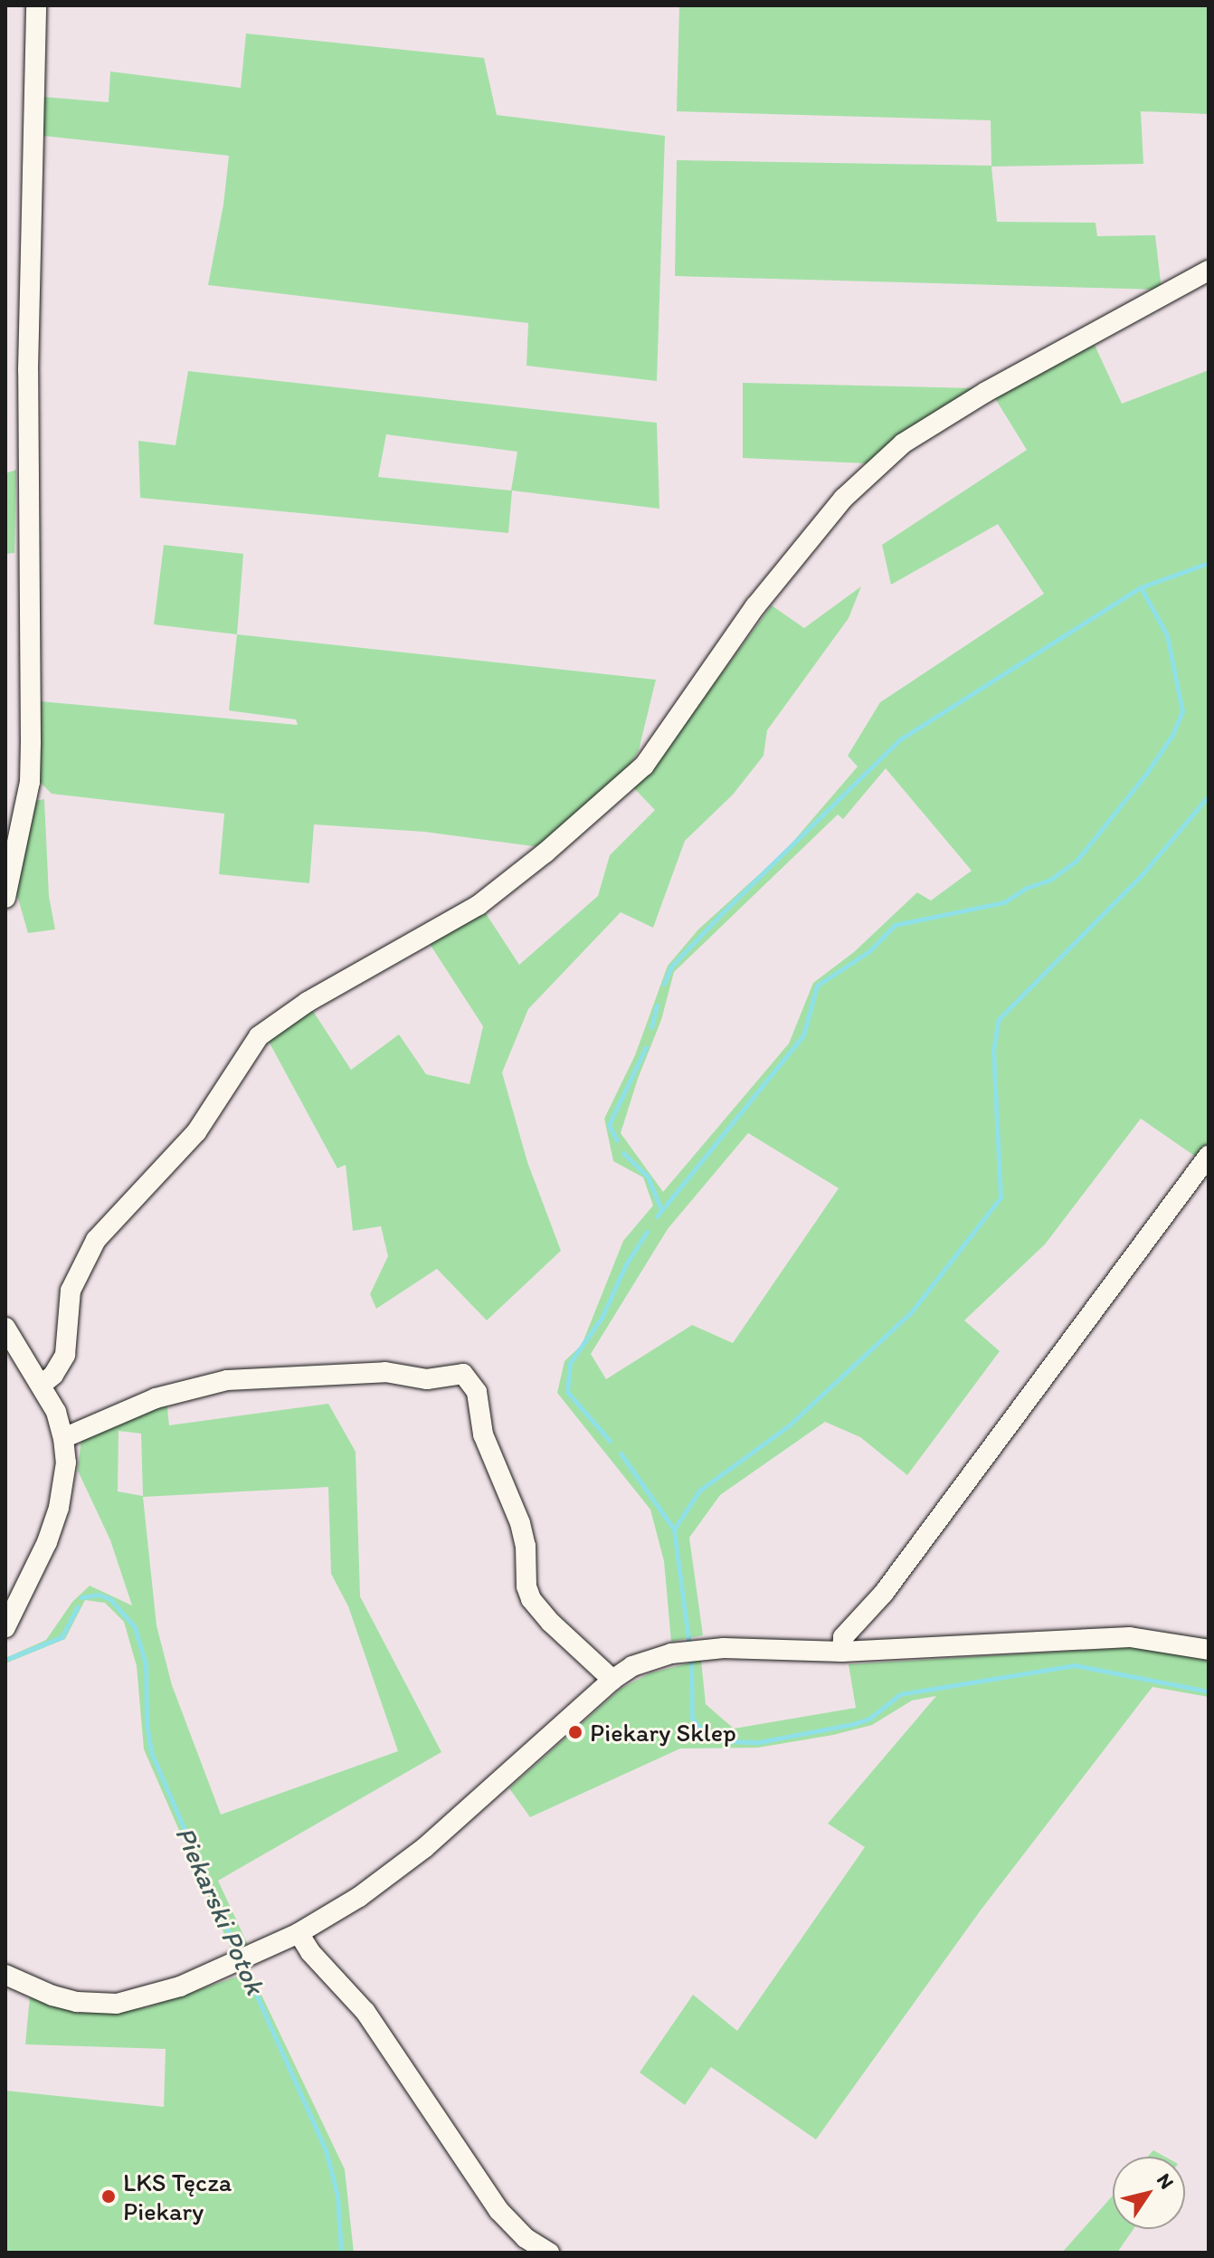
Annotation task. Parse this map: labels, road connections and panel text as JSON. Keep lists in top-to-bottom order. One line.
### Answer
{"water":["Piekarski Potok"],"places":["Piekary Sklep","LKS Tęcza Piekary"],"north":"top right"}
